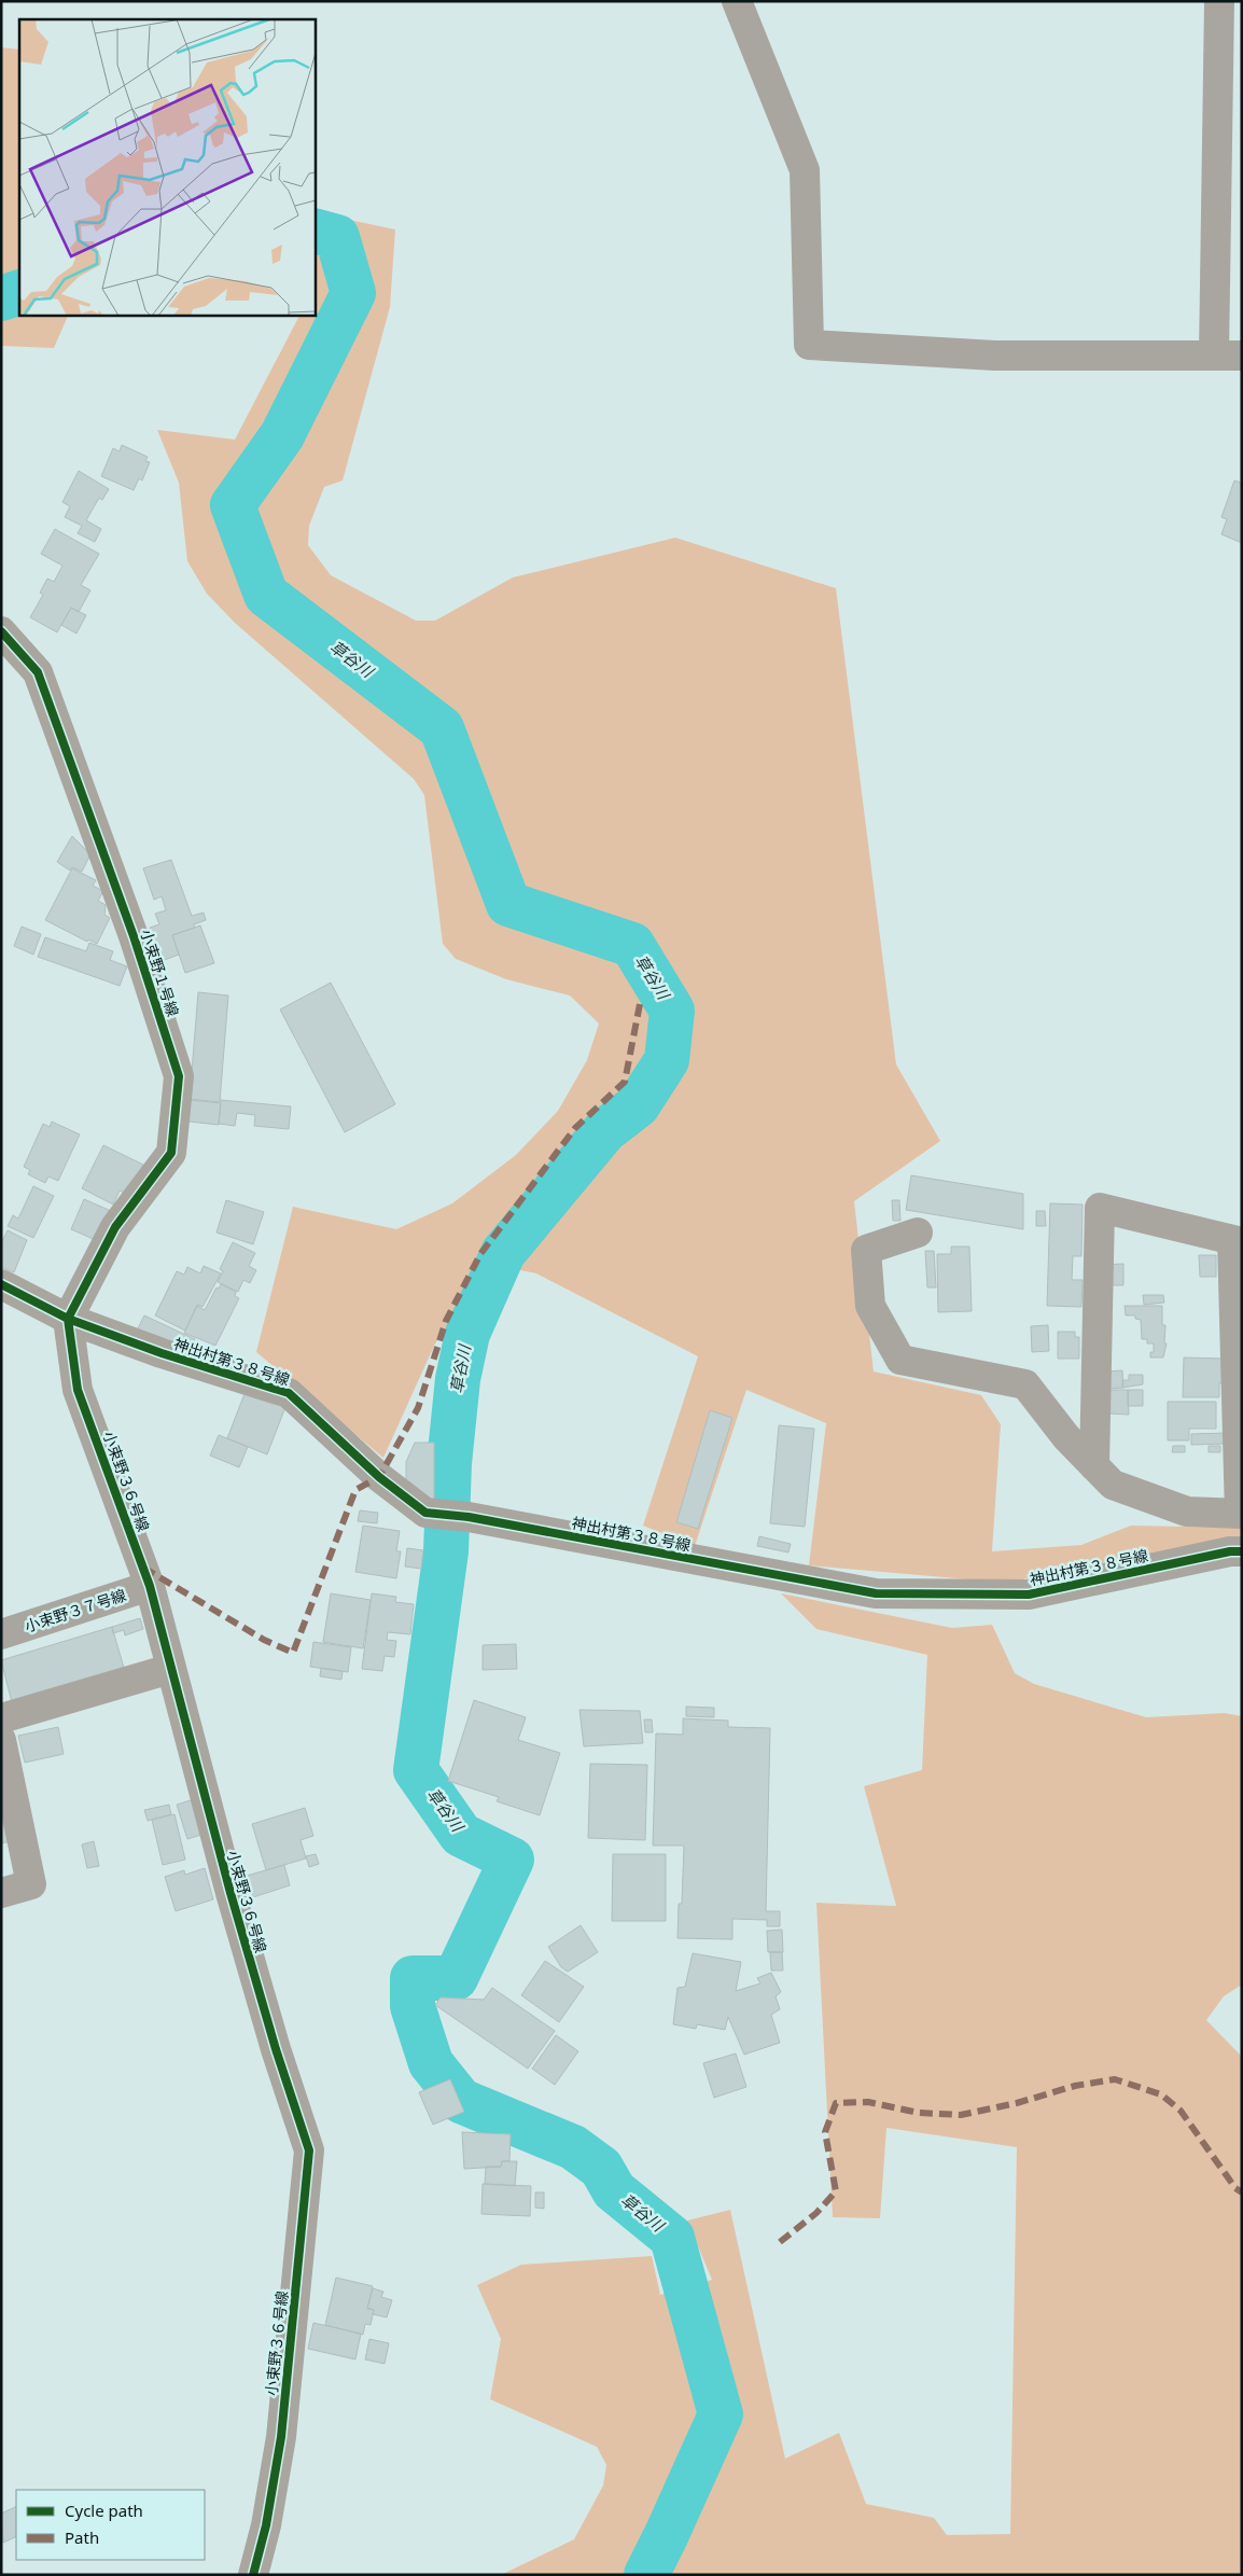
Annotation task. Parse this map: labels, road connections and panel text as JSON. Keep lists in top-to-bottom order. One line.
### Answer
{"streets":{"street":["小束野１号線","神出村第３８号線","小束野３６号線","小束野３７号線"]},"crossings":[["小束野１号線","神出村第３８号線"],["小束野１号線","小束野３６号線"],["神出村第３８号線","小束野３６号線"],["小束野３６号線","小束野３７号線"]],"water":["草谷川"],"legend":["Cycle path","Path"]}
